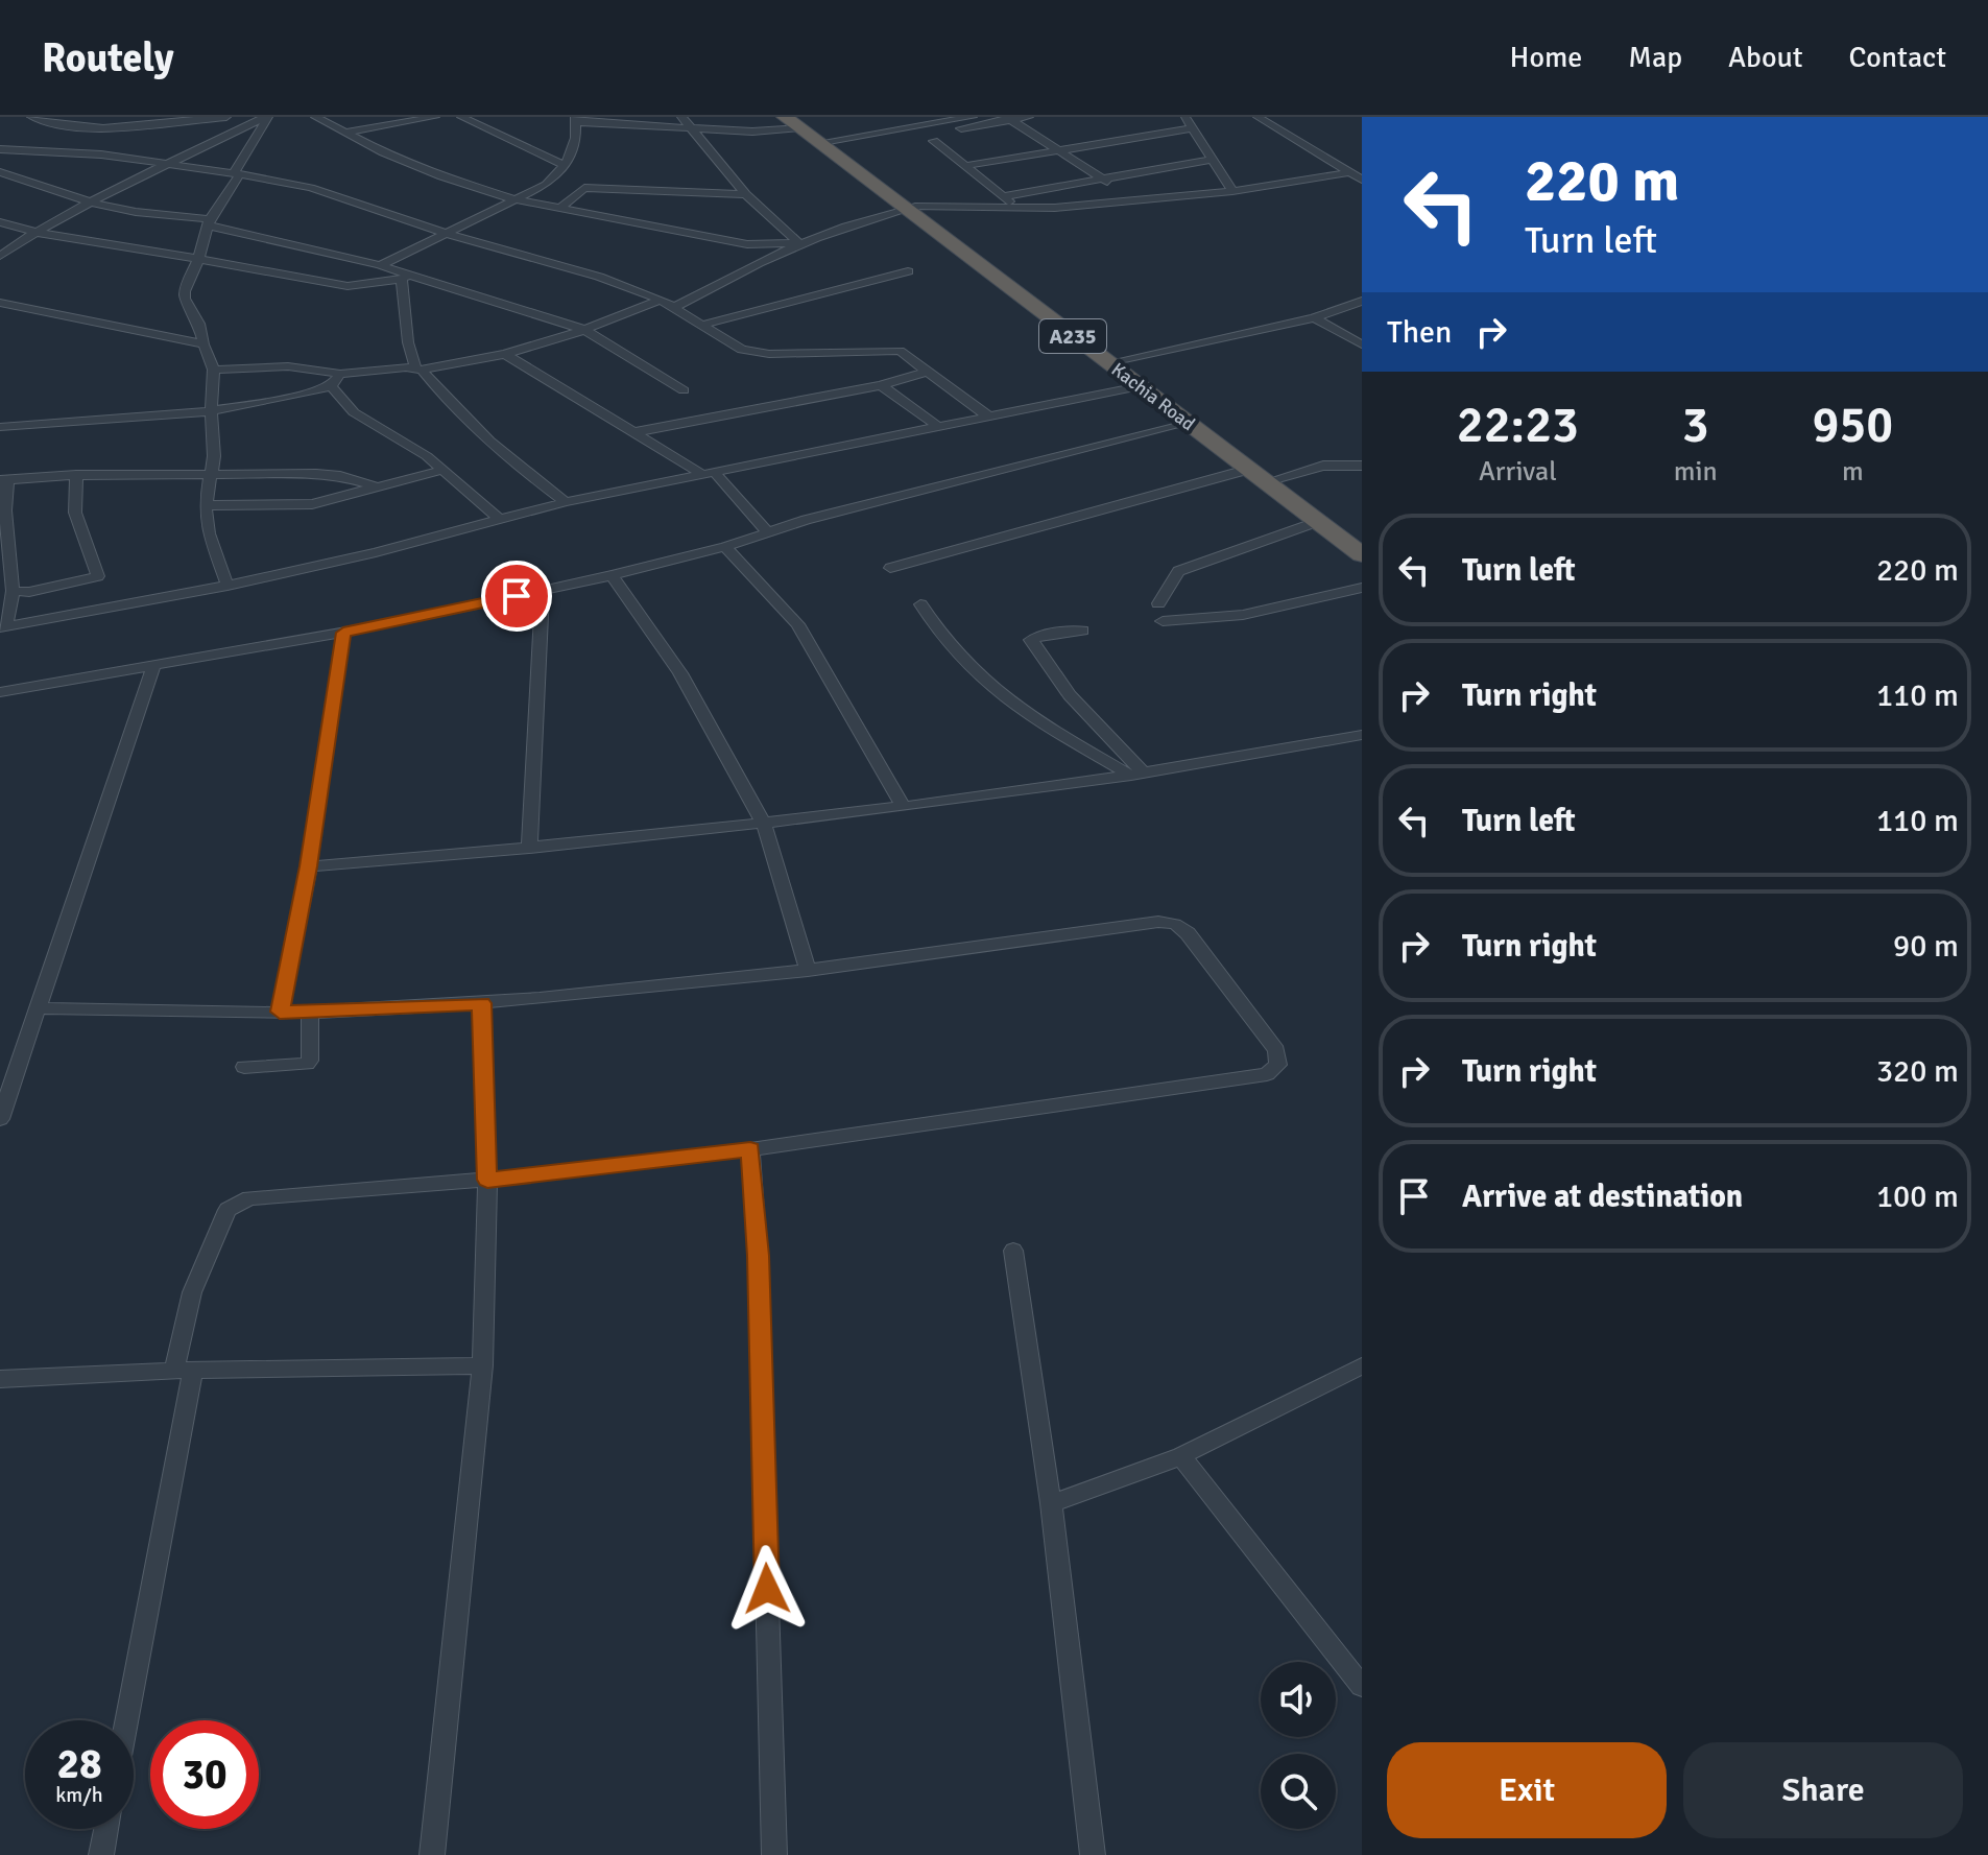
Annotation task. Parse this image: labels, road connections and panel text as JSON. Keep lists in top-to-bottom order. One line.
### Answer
{"streets":{"highway":["A235","Kachia Road"]},"page":{"header":"Routely","nav":["Home","Map","About","Contact"],"turn":["220 m","Turn left"],"then":"Then","eta":["22:23","Arrival","3","min","950","m"],"list":[{"name":"Turn left","value":"220 m"},{"name":"Turn right","value":"110 m"},{"name":"Turn left","value":"110 m"},{"name":"Turn right","value":"90 m"},{"name":"Turn right","value":"320 m"},{"name":"Arrive at destination","value":"100 m"}],"speed":"28 km/h","limit":"30","buttons":["Exit","Share"]}}
